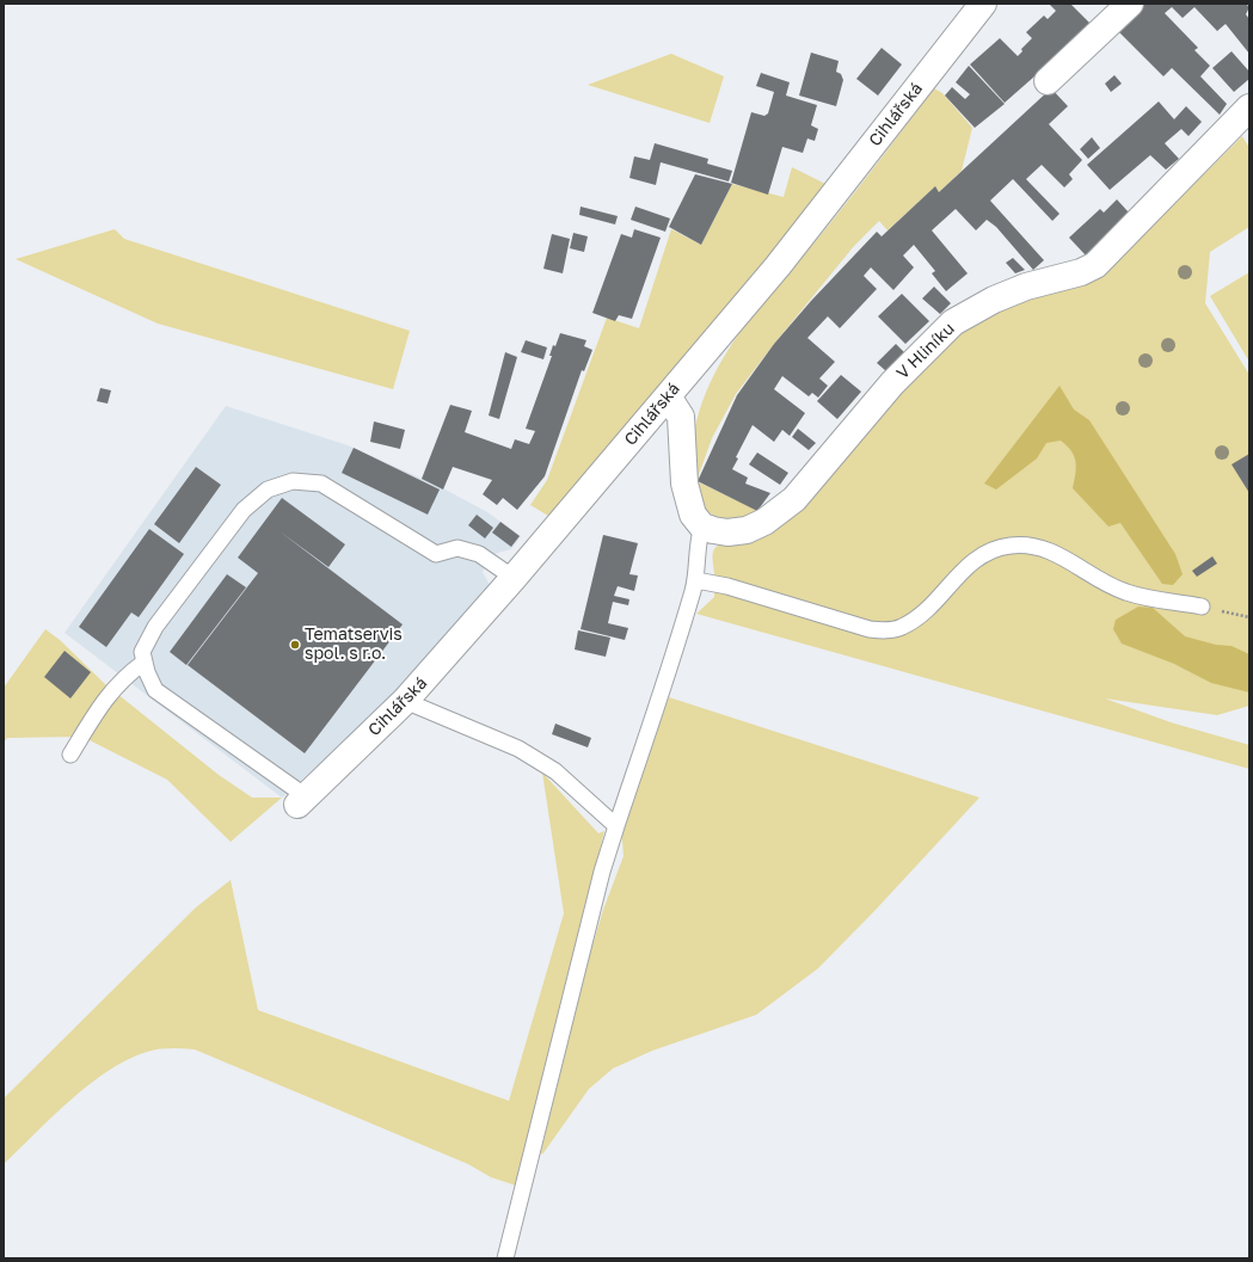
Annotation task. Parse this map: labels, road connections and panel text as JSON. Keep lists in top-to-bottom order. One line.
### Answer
{"streets":{"street":["Cihlářská","V Hliníku"]},"places":["Tematservis spol. s r.o."]}
